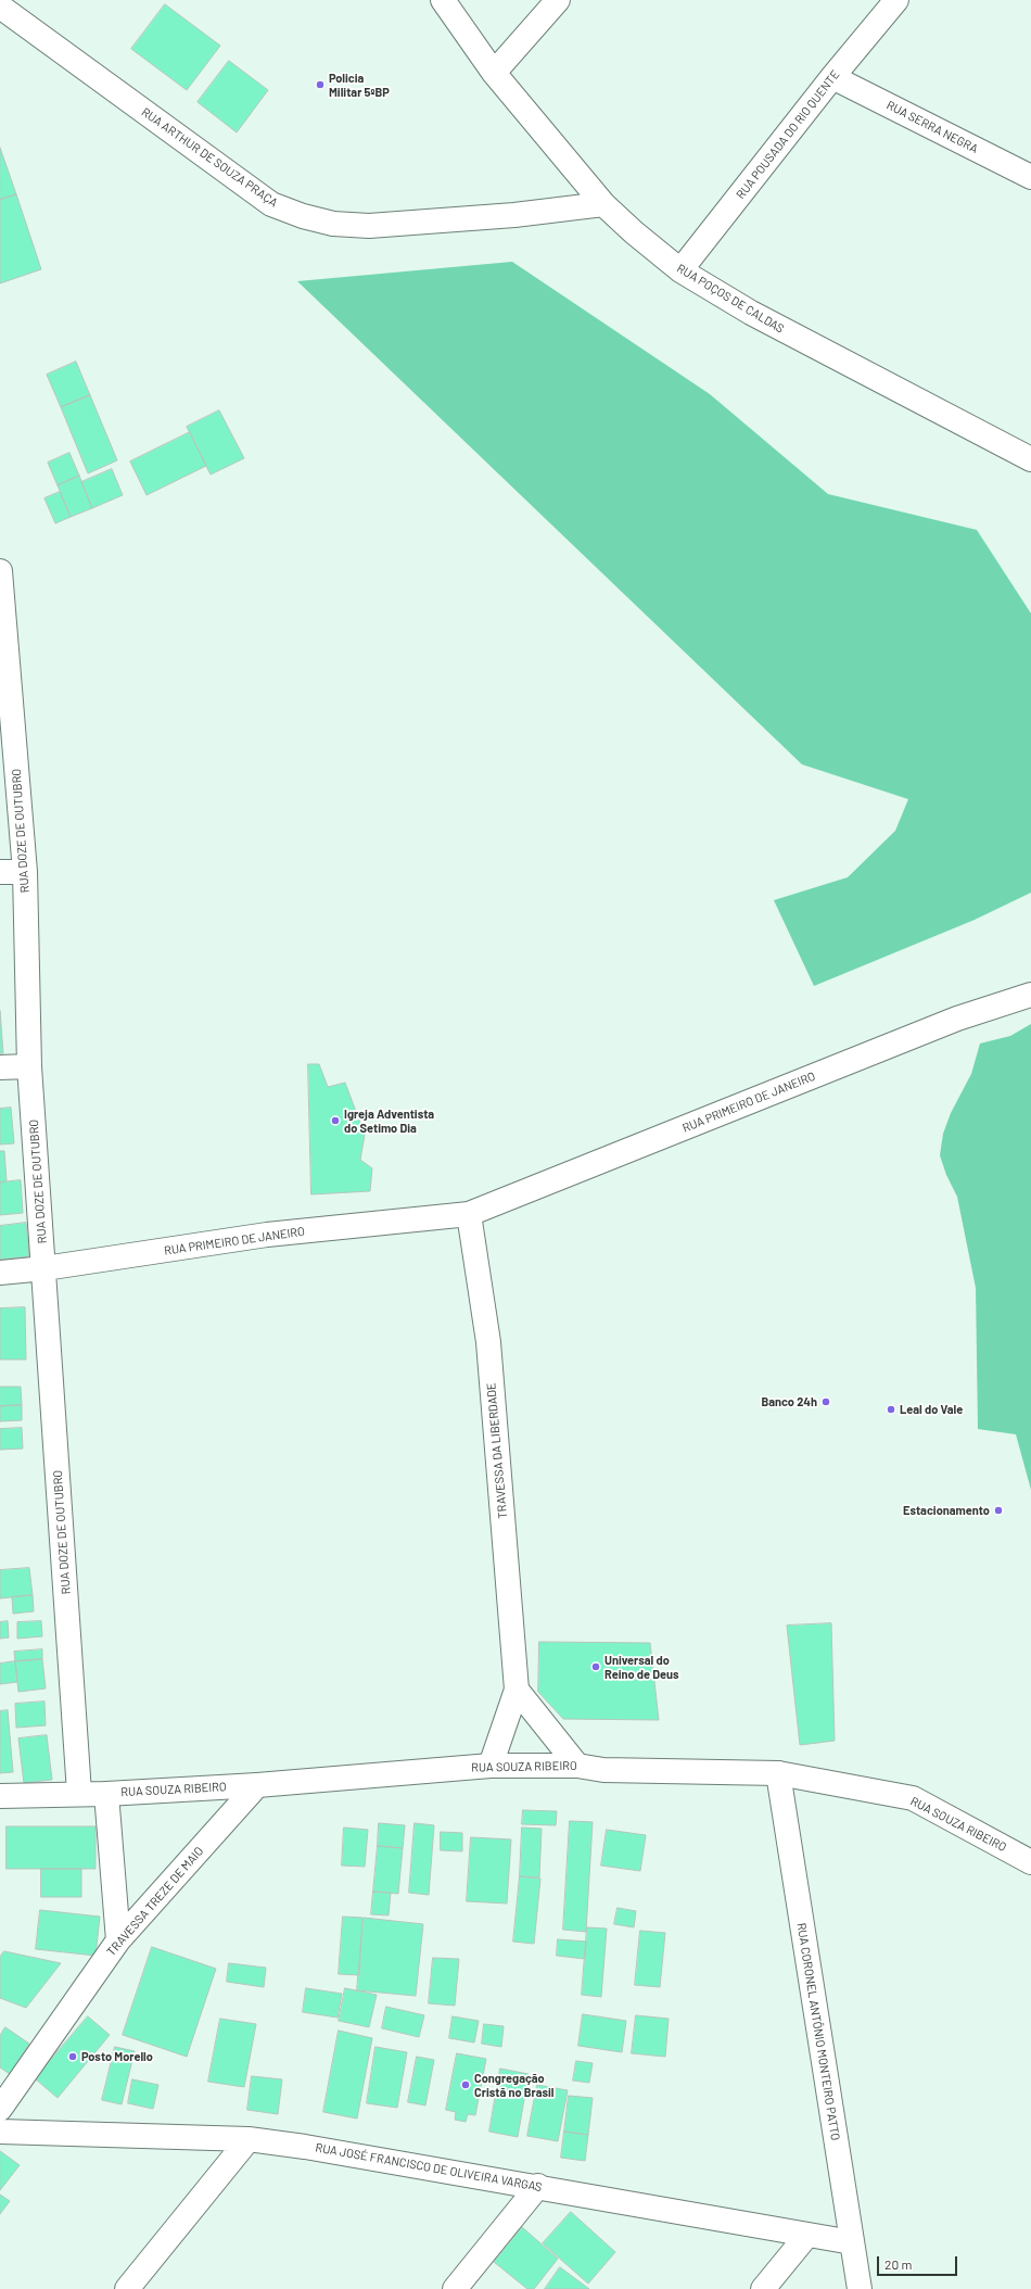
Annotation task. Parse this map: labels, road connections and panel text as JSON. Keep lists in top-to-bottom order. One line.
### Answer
{"streets":{"street":["RUA SERRA NEGRA","RUA POUSADA DO RIO QUENTE","RUA ARTHUR DE SOUZA PRAÇA","RUA POÇOS DE CALDAS","RUA DOZE DE OUTUBRO","RUA PRIMEIRO DE JANEIRO","TRAVESSA DA LIBERDADE","RUA SOUZA RIBEIRO","TRAVESSA TREZE DE MAIO","RUA CORONEL ANTÔNIO MONTEIRO PATTO","RUA JOSÉ FRANCISCO DE OLIVEIRA VARGAS"]},"crossings":[["RUA SERRA NEGRA","RUA POUSADA DO RIO QUENTE"],["RUA POUSADA DO RIO QUENTE","RUA POÇOS DE CALDAS"],["RUA ARTHUR DE SOUZA PRAÇA","RUA POÇOS DE CALDAS"],["RUA DOZE DE OUTUBRO","RUA PRIMEIRO DE JANEIRO"],["RUA DOZE DE OUTUBRO","RUA SOUZA RIBEIRO"],["RUA PRIMEIRO DE JANEIRO","TRAVESSA DA LIBERDADE"],["RUA SOUZA RIBEIRO","TRAVESSA TREZE DE MAIO"],["RUA SOUZA RIBEIRO","RUA CORONEL ANTÔNIO MONTEIRO PATTO"],["RUA CORONEL ANTÔNIO MONTEIRO PATTO","RUA JOSÉ FRANCISCO DE OLIVEIRA VARGAS"]],"places":["Policia Militar 5ºBP","Igreja Adventista do Setimo Dia","Banco 24h","Leal do Vale","Estacionamento","Universal do Reino de Deus","Posto Morello","Congregação Cristã no Brasil"],"scale_bar":"20 m"}
